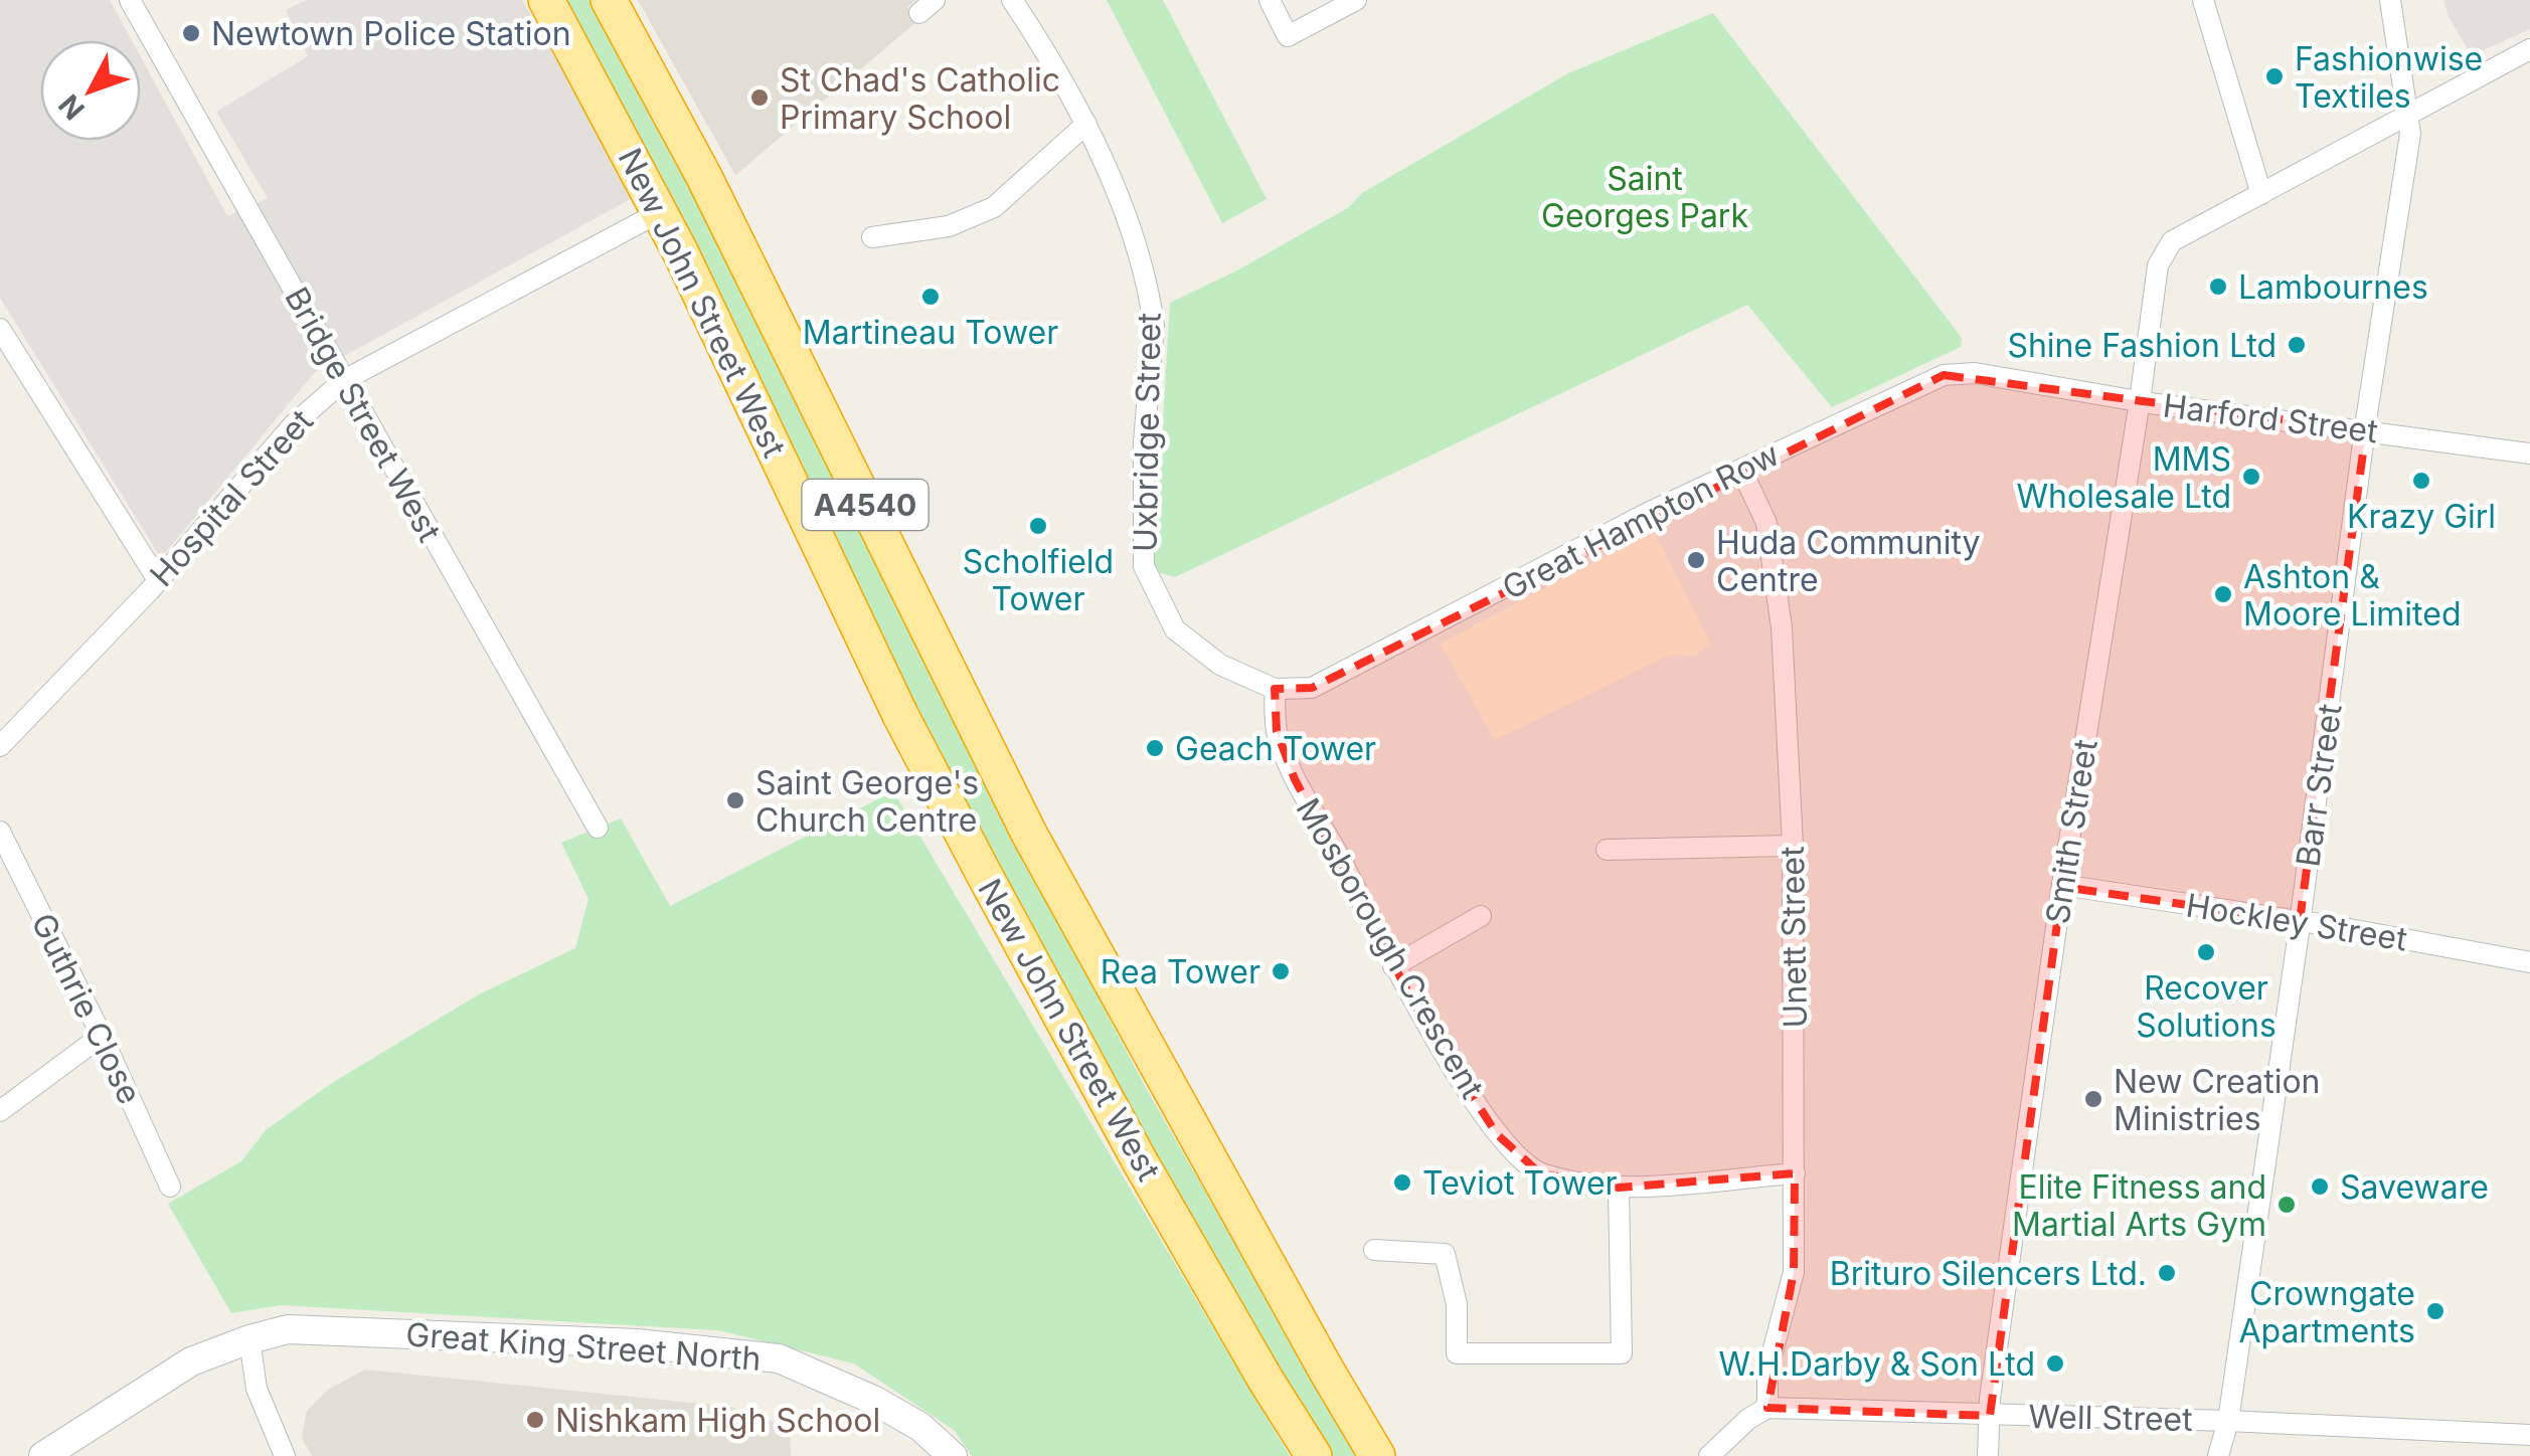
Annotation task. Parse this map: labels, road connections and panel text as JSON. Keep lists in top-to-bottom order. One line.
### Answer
{"streets":{"highway":["New John Street West","A4540"],"street":["Bridge Street West","Harford Street","Uxbridge Street","Hospital Street","Great Hampton Row","Barr Street","Smith Street","Hockley Street","Unett Street","Mosborough Crescent","Guthrie Close","Great King Street North","Well Street"]},"crossings":[["New John Street West","Hospital Street"],["Bridge Street West","Hospital Street"],["Harford Street","Great Hampton Row"],["Harford Street","Barr Street"],["Harford Street","Smith Street"],["Uxbridge Street","Great Hampton Row"],["Uxbridge Street","Mosborough Crescent"],["Great Hampton Row","Unett Street"],["Great Hampton Row","Mosborough Crescent"],["Barr Street","Hockley Street"],["Barr Street","Well Street"],["Smith Street","Hockley Street"],["Smith Street","Well Street"],["Unett Street","Mosborough Crescent"],["Unett Street","Well Street"]],"parks":["Saint Georges Park"],"places":["Newtown Police Station","Fashionwise Textiles","St Chad's Catholic Primary School","Lambournes","Martineau Tower","Shine Fashion Ltd","MMS Wholesale Ltd","Krazy Girl","Scholfield Tower","Huda Community Centre","Ashton & Moore Limited","Geach Tower","Saint George's Church Centre","Recover Solutions","Rea Tower","New Creation Ministries","Teviot Tower","Saveware","Elite Fitness and Martial Arts Gym","Brituro Silencers Ltd.","Crowngate Apartments","W.H.Darby & Son Ltd","Nishkam High School"],"north":"bottom left"}
